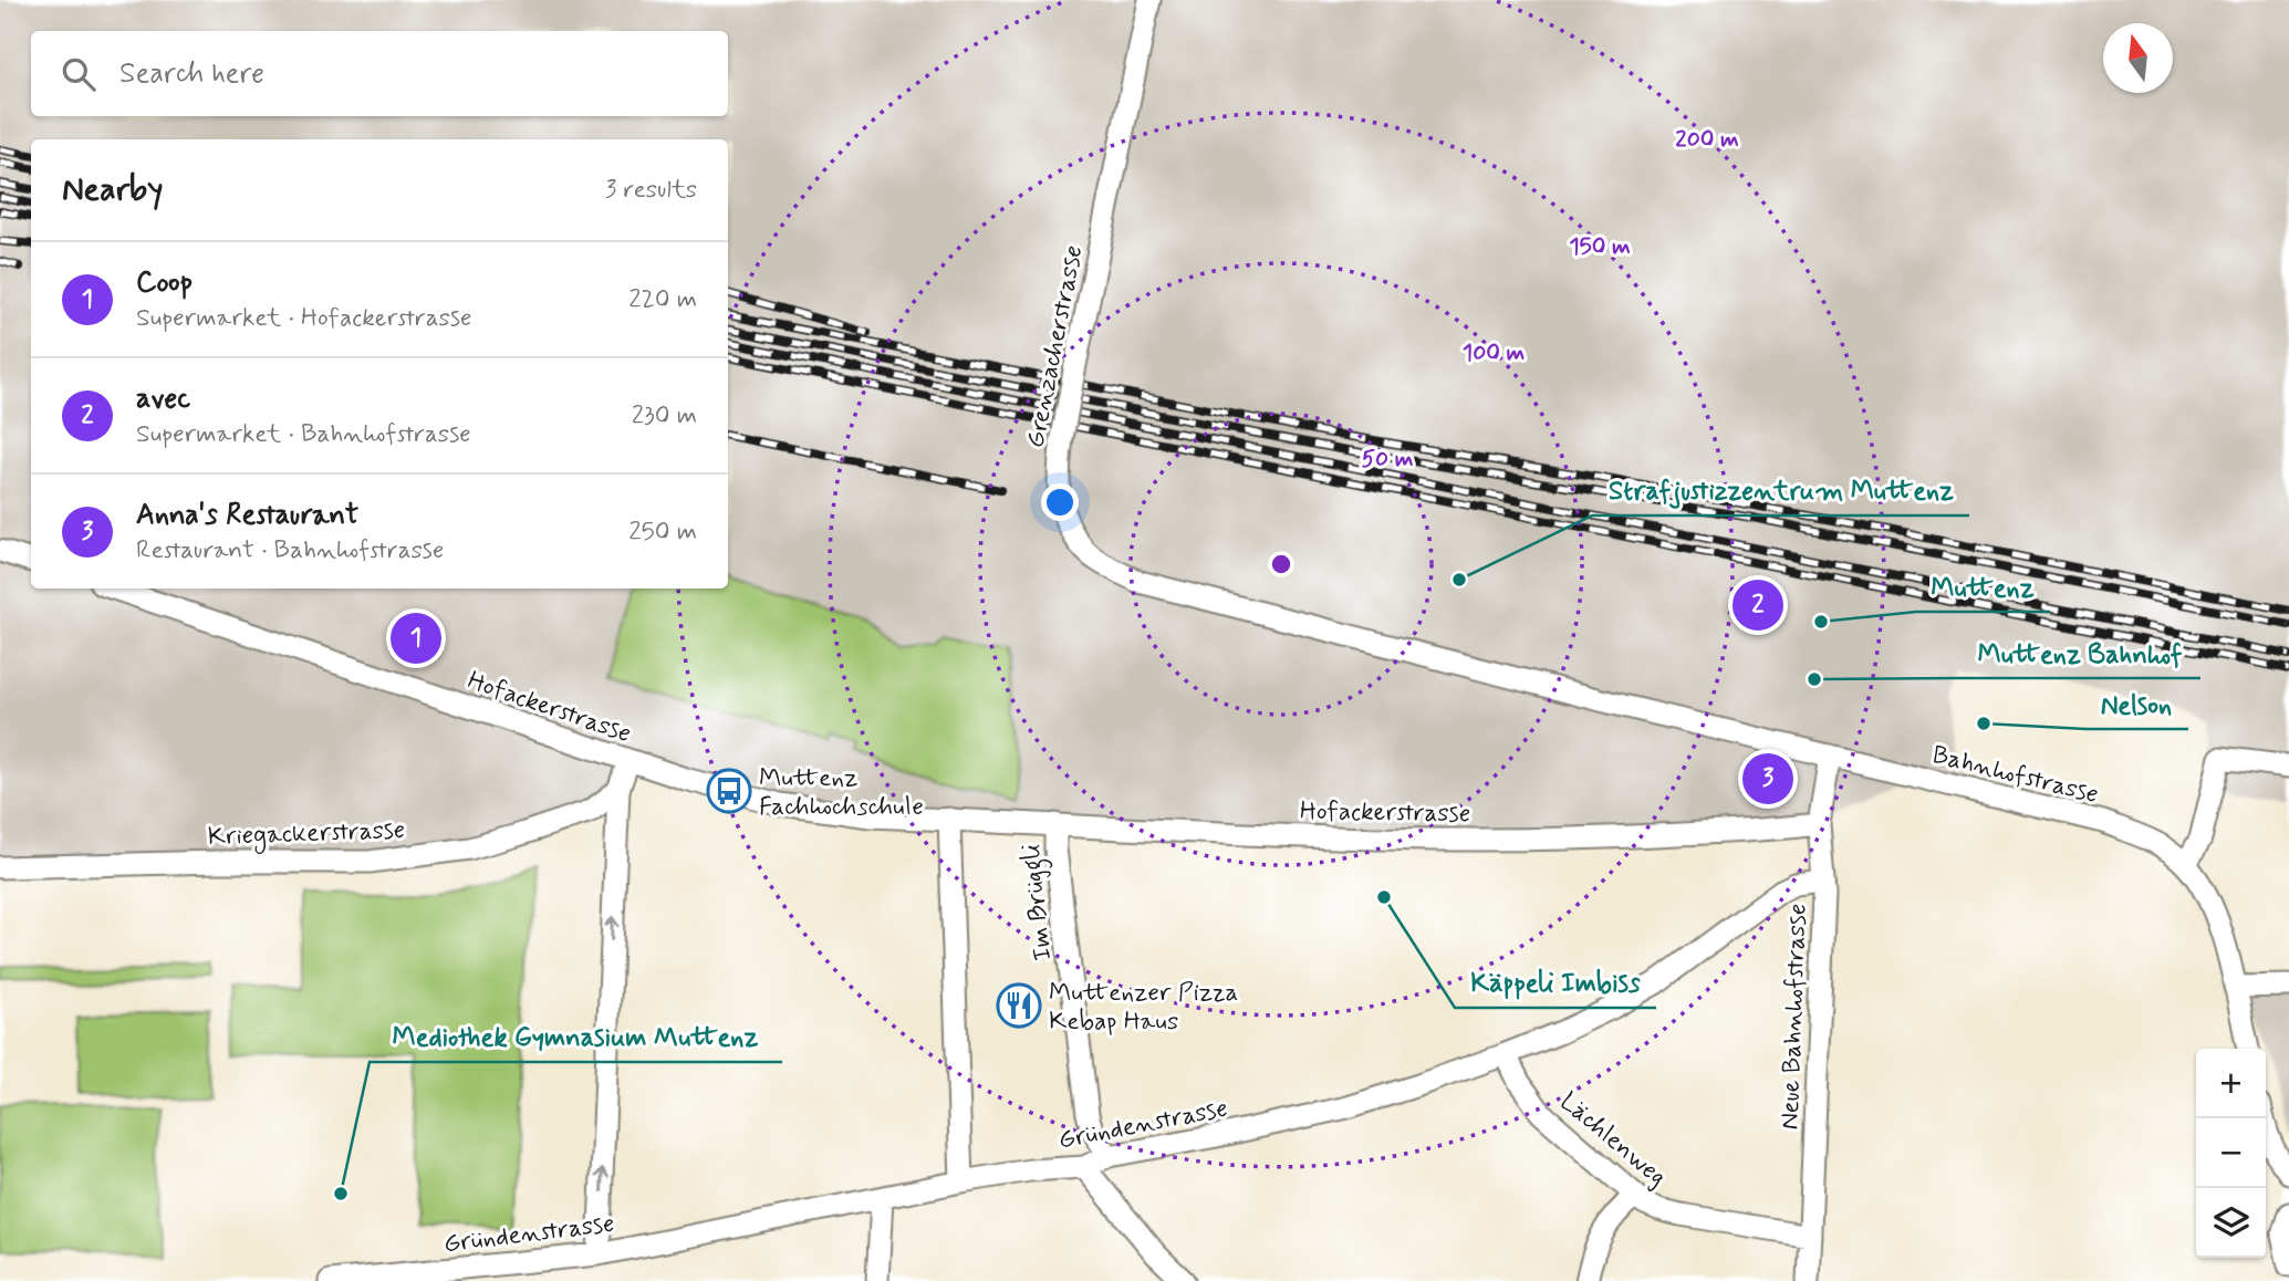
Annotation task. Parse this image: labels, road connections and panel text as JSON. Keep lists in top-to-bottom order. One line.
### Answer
{"streets":{"street":["Grenzacherstrasse","Hofackerstrasse","Bahnhofstrasse","Kriegackerstrasse","Im Brüggli","Neue Bahnhofstrasse","Gründenstrasse","Lächlenweg"]},"crossings":[["Grenzacherstrasse","Bahnhofstrasse"],["Hofackerstrasse","Im Brüggli"],["Hofackerstrasse","Neue Bahnhofstrasse"],["Bahnhofstrasse","Neue Bahnhofstrasse"],["Im Brüggli","Gründenstrasse"],["Neue Bahnhofstrasse","Gründenstrasse"],["Neue Bahnhofstrasse","Lächlenweg"],["Gründenstrasse","Lächlenweg"]],"places":{"other":["Strafjustizzentrum Muttenz","Muttenz","Muttenz Bahnhof","Nelson","Käppeli Imbiss","Mediothek Gymnasium Muttenz"],"bus stop":["Muttenz Fachhochschule"],"restaurant":["Muttenzer Pizza Kebap Haus"]},"north":"top","page":{"search":"Search here","heading":["Nearby","3 results"],"list":[{"mark":"1","name":"Coop","note":"Supermarket · Hofackerstrasse","value":"220 m"},{"mark":"2","name":"avec","note":"Supermarket · Bahnhofstrasse","value":"230 m"},{"mark":"3","name":"Anna's Restaurant","note":"Restaurant · Bahnhofstrasse","value":"250 m"}],"pins":["2","1","3"],"map_buttons":["+","−"]},"rings":["200 m","150 m","100 m","50 m"]}
